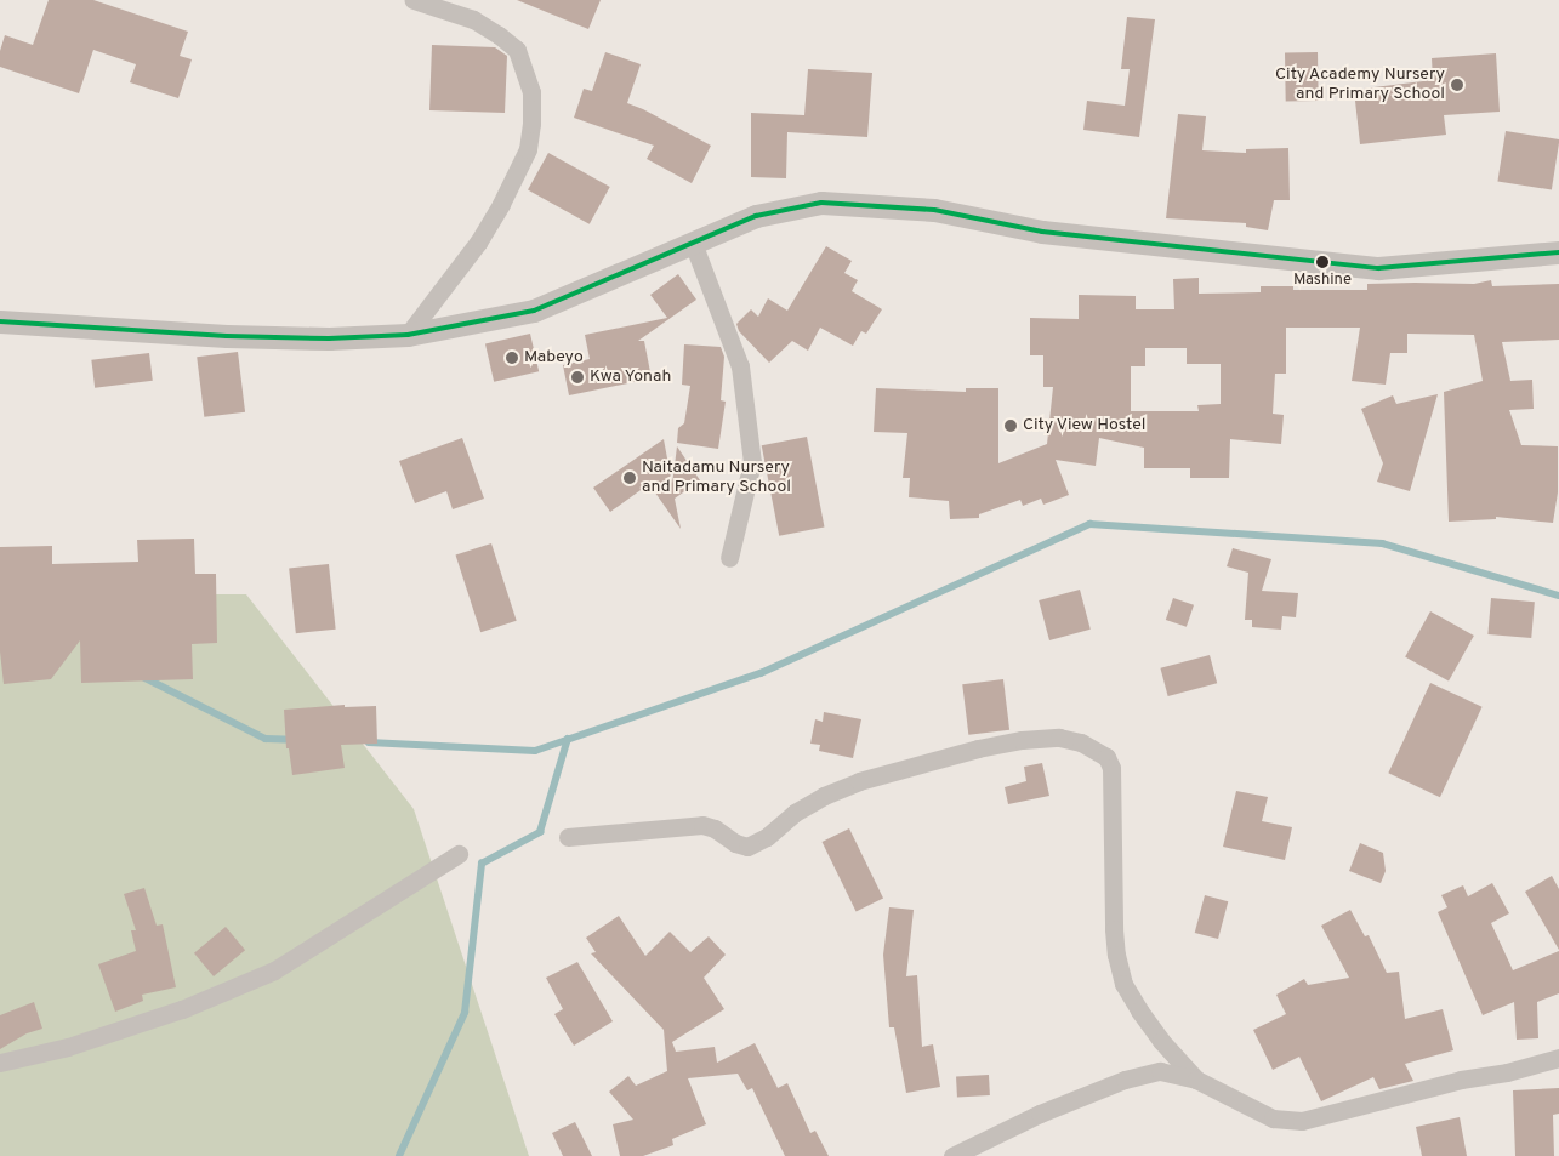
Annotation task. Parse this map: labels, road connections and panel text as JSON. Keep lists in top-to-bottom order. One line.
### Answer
{"places":["City Academy Nursery and Primary School","Mashine","Mabeyo","Kwa Yonah","City View Hostel","Naitadamu Nursery and Primary School"]}
